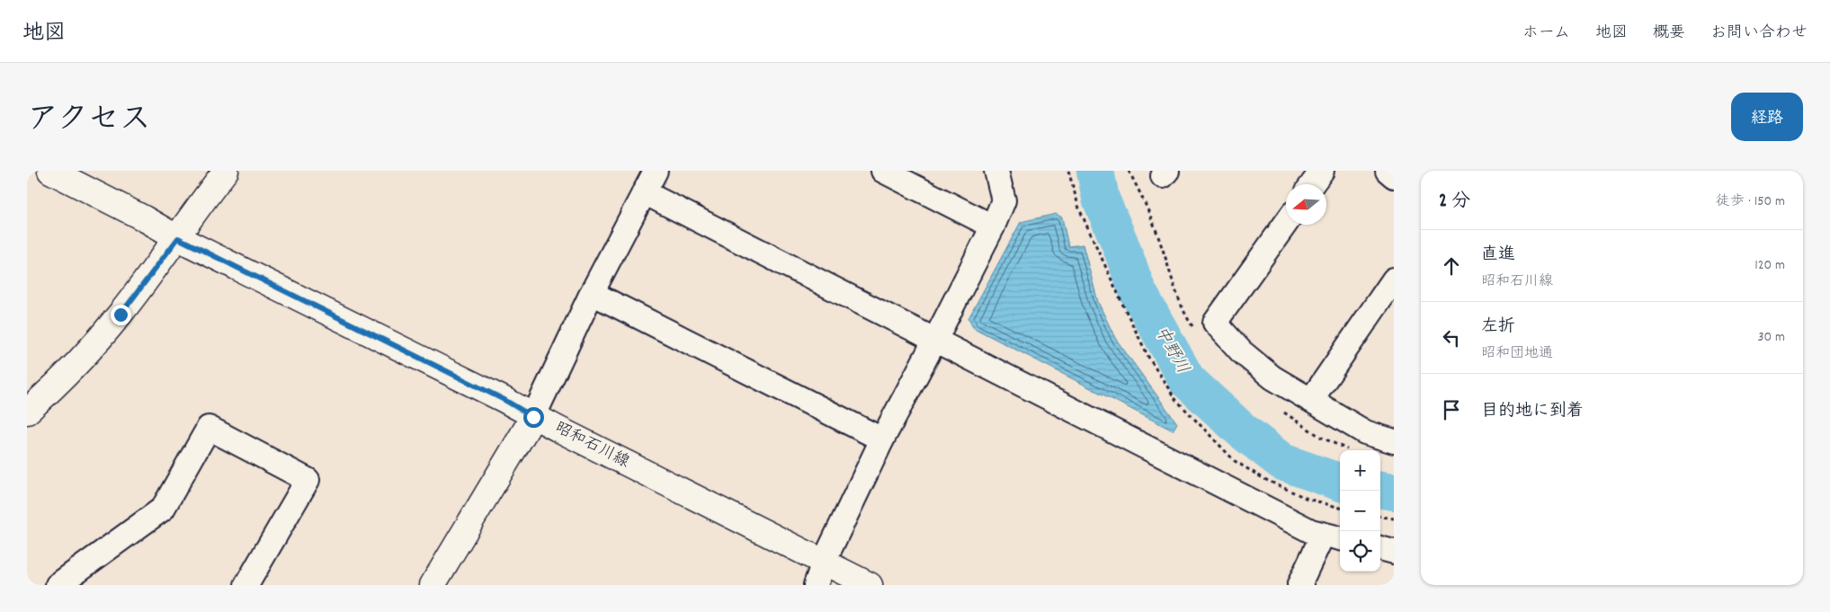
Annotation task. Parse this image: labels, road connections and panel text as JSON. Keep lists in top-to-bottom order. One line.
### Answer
{"streets":{"street":["昭和石川線"]},"water":["中野川"],"north":"left","page":{"header":"地図","nav":["ホーム","地図","概要","お問い合わせ"],"title":"アクセス","buttons":"経路","heading":["2 分","徒歩 · 150 m"],"list":[["直進","昭和石川線","120 m"],["左折","昭和団地通","30 m"],"目的地に到着"],"map_buttons":["+","−"]}}
